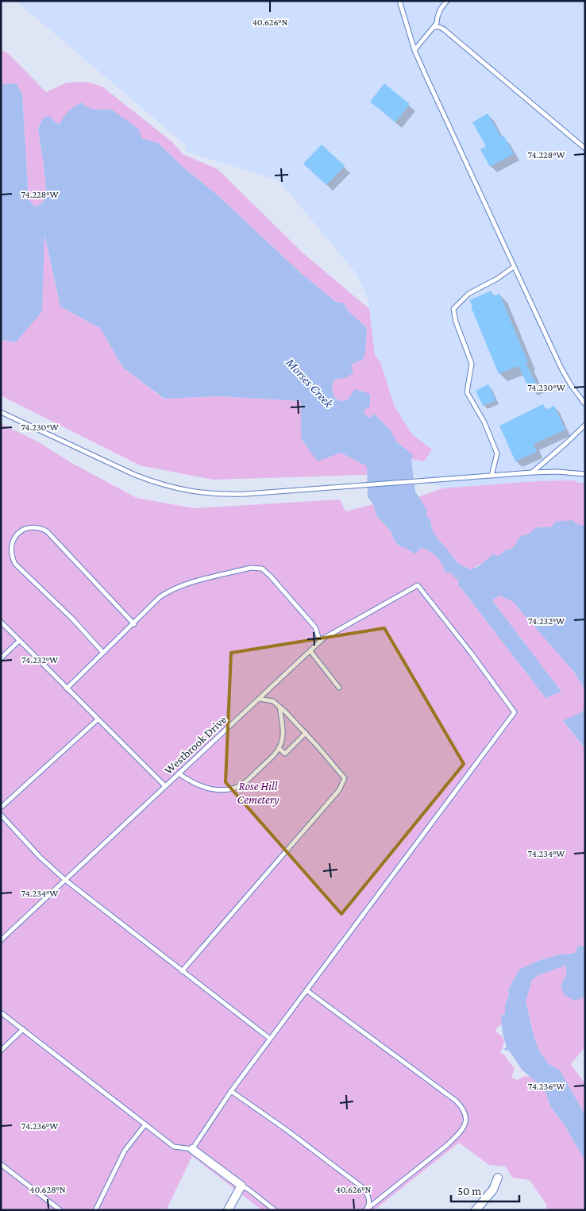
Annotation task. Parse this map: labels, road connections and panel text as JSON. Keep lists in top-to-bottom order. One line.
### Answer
{"streets":{"lane":["Westbrook Drive"]},"water":["Morses Creek"],"parks":["Rose Hill Cemetery"],"scale_bar":"50 m","coordinates":["40.626°N","74.228°W","74.230°W","74.232°W","74.234°W","74.236°W","40.628°N"]}
